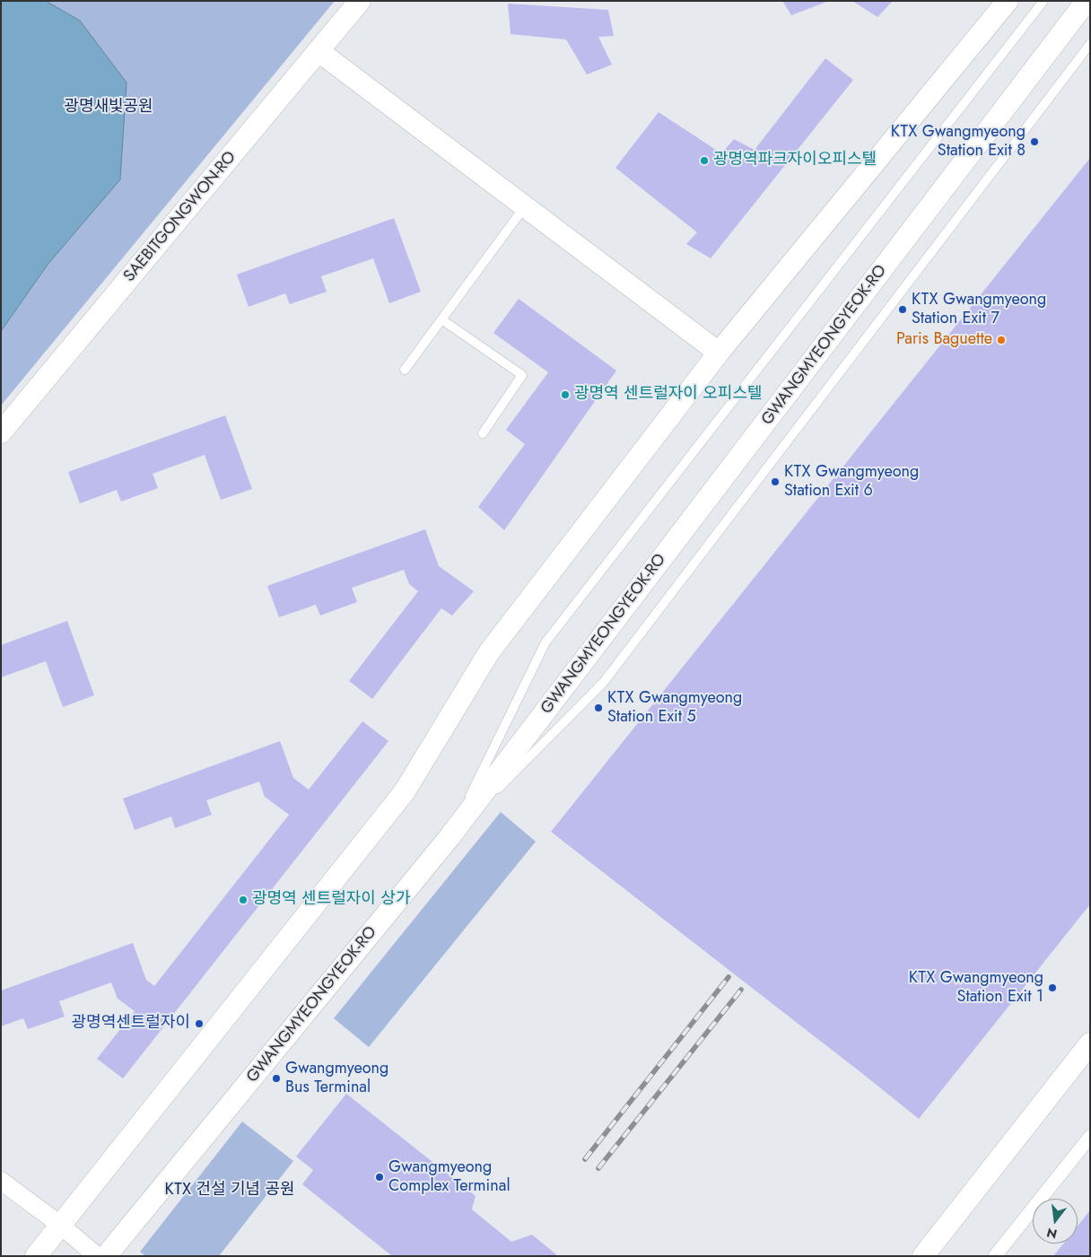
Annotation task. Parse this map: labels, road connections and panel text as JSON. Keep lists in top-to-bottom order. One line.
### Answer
{"streets":{"street":["SAEBITGONGWON-RO","GWANGMYEONGYEOK-RO"]},"parks":["광명새빛공원","KTX 건설 기념 공원"],"places":["KTX Gwangmyeong Station Exit 8","광명역파크자이오피스텔","KTX Gwangmyeong Station Exit 7","Paris Baguette","광명역 센트럴자이 오피스텔","KTX Gwangmyeong Station Exit 6","KTX Gwangmyeong Station Exit 5","광명역 센트럴자이 상가","KTX Gwangmyeong Station Exit 1","광명역센트럴자이","Gwangmyeong Bus Terminal","Gwangmyeong Complex Terminal"],"north":"bottom"}
